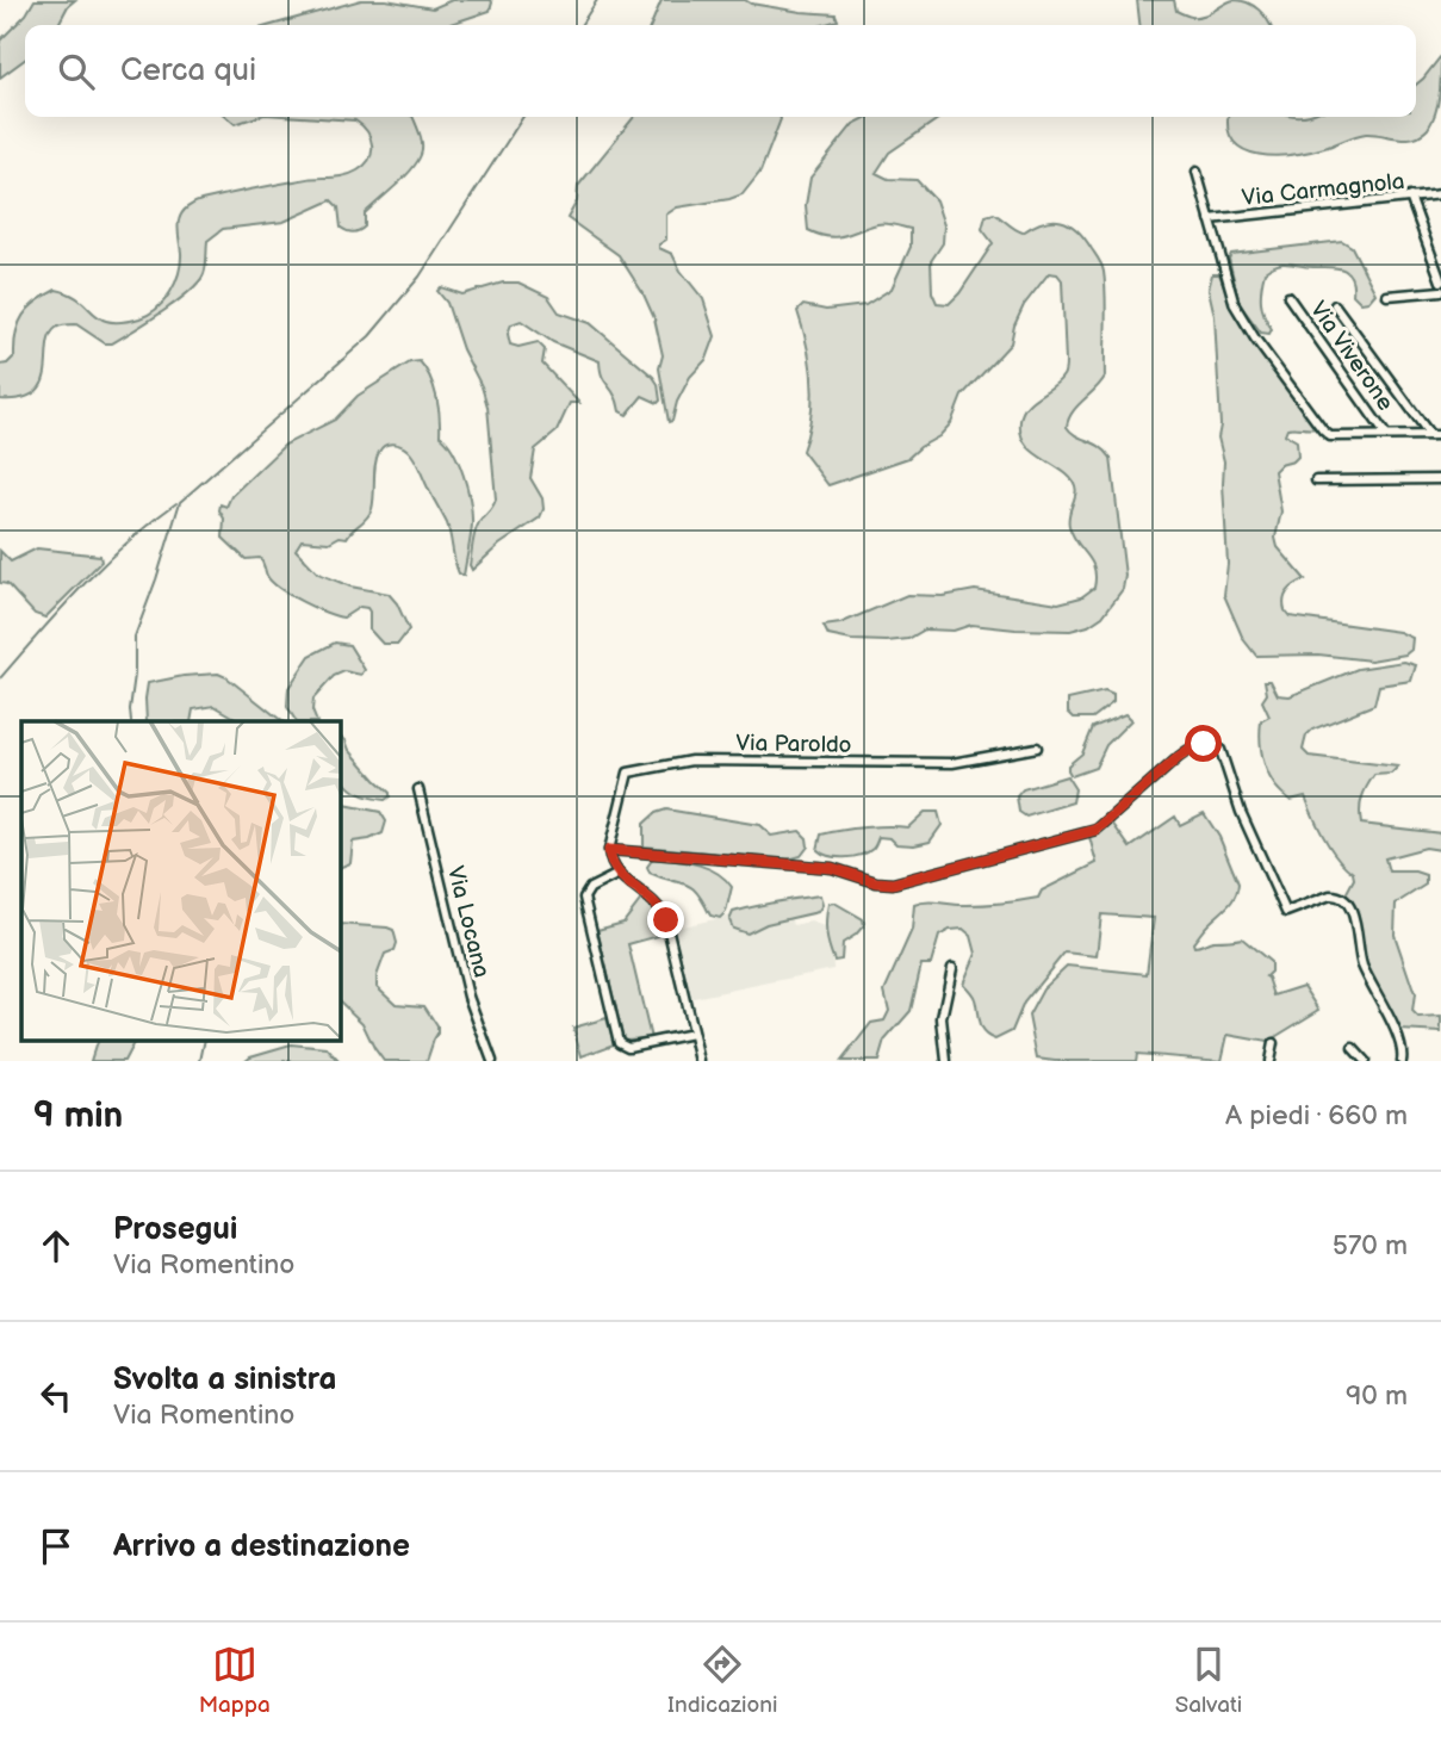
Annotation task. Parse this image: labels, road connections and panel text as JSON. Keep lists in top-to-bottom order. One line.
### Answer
{"streets":{"street":["Via Carmagnola","Via Viverone","Via Paroldo","Via Locana"]},"page":{"search":"Cerca qui","heading":["9 min","A piedi · 660 m"],"list":[["Prosegui","Via Romentino","570 m"],["Svolta a sinistra","Via Romentino","90 m"],"Arrivo a destinazione"],"nav":["Mappa","Indicazioni","Salvati"]}}
